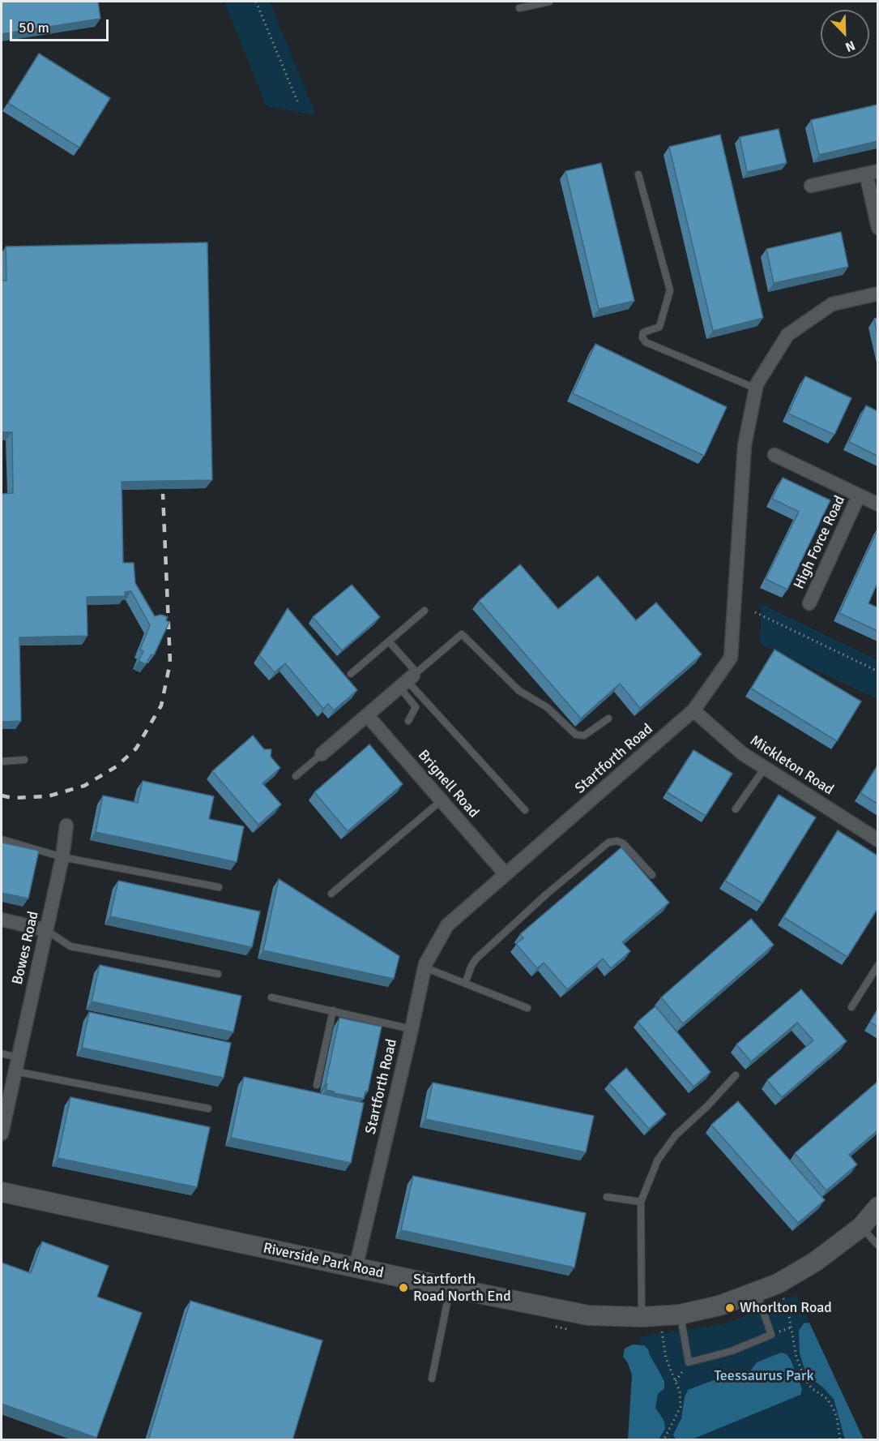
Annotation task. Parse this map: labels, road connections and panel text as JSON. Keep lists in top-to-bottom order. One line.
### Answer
{"streets":{"street":["High Force Road","Startforth Road","Mickleton Road","Brignell Road","Bowes Road","Riverside Park Road"]},"crossings":[["Startforth Road","Mickleton Road"],["Startforth Road","Brignell Road"],["Startforth Road","Riverside Park Road"]],"parks":["Teessaurus Park"],"places":["Startforth Road North End","Whorlton Road"],"scale_bar":"50 m","north":"bottom right"}
